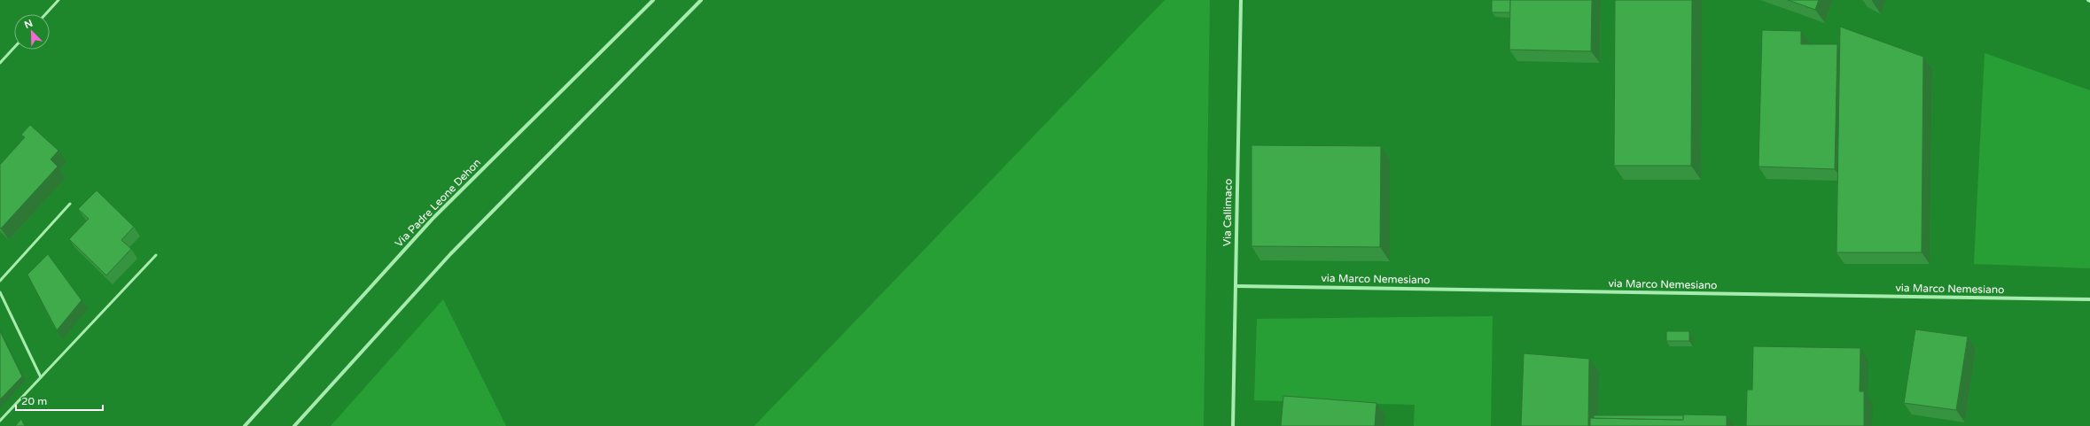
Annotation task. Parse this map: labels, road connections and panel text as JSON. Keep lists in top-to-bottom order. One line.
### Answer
{"streets":{"street":["Via Padre Leone Dehon","Via Callimaco","via Marco Nemesiano"]},"crossings":[["Via Callimaco","via Marco Nemesiano"]],"scale_bar":"20 m","north":"top left"}
